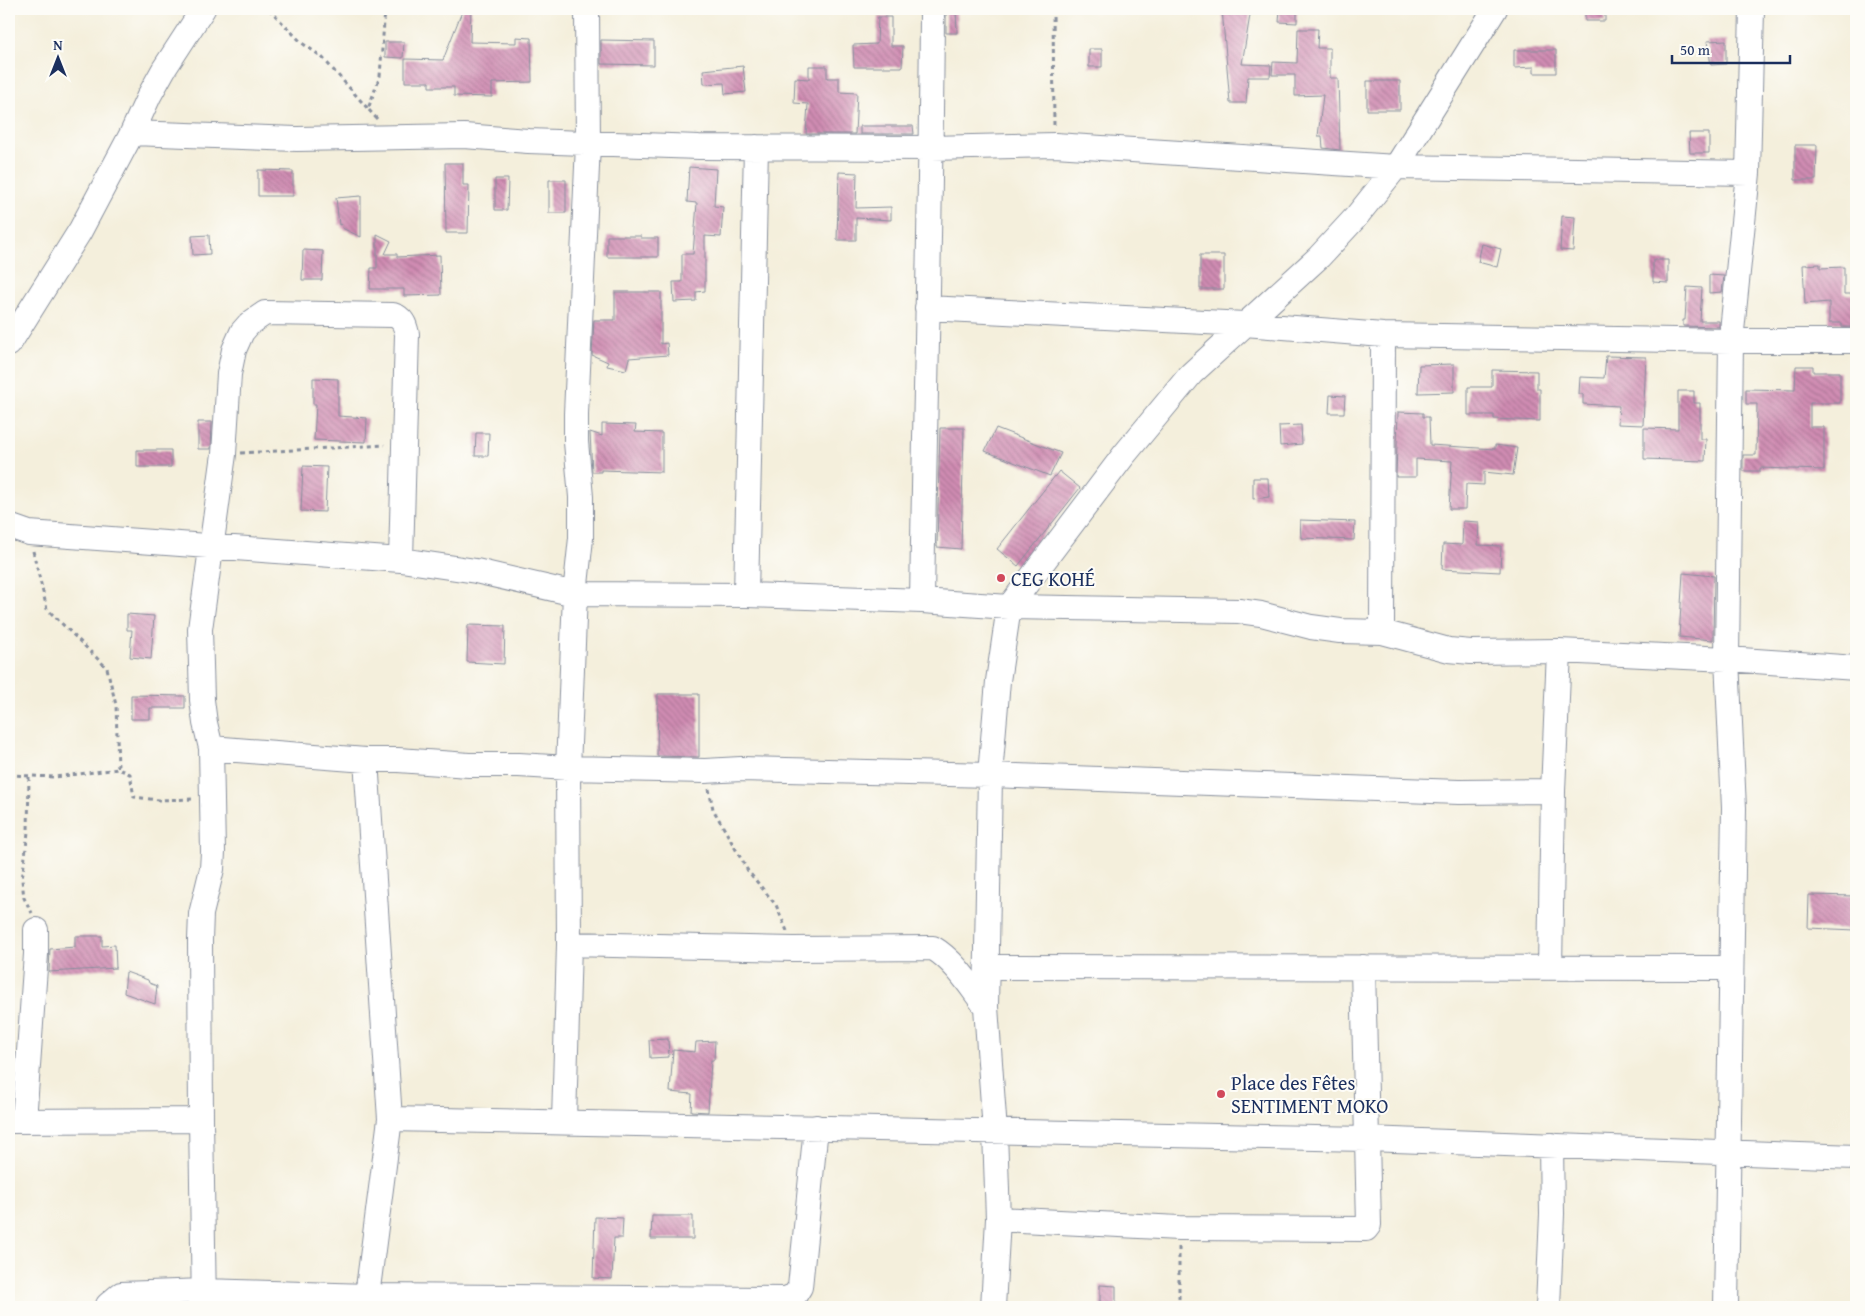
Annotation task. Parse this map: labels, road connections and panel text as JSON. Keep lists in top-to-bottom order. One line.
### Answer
{"places":["CEG KOHÉ","Place des Fêtes SENTIMENT MOKO"],"scale_bar":"50 m","north":"top"}
